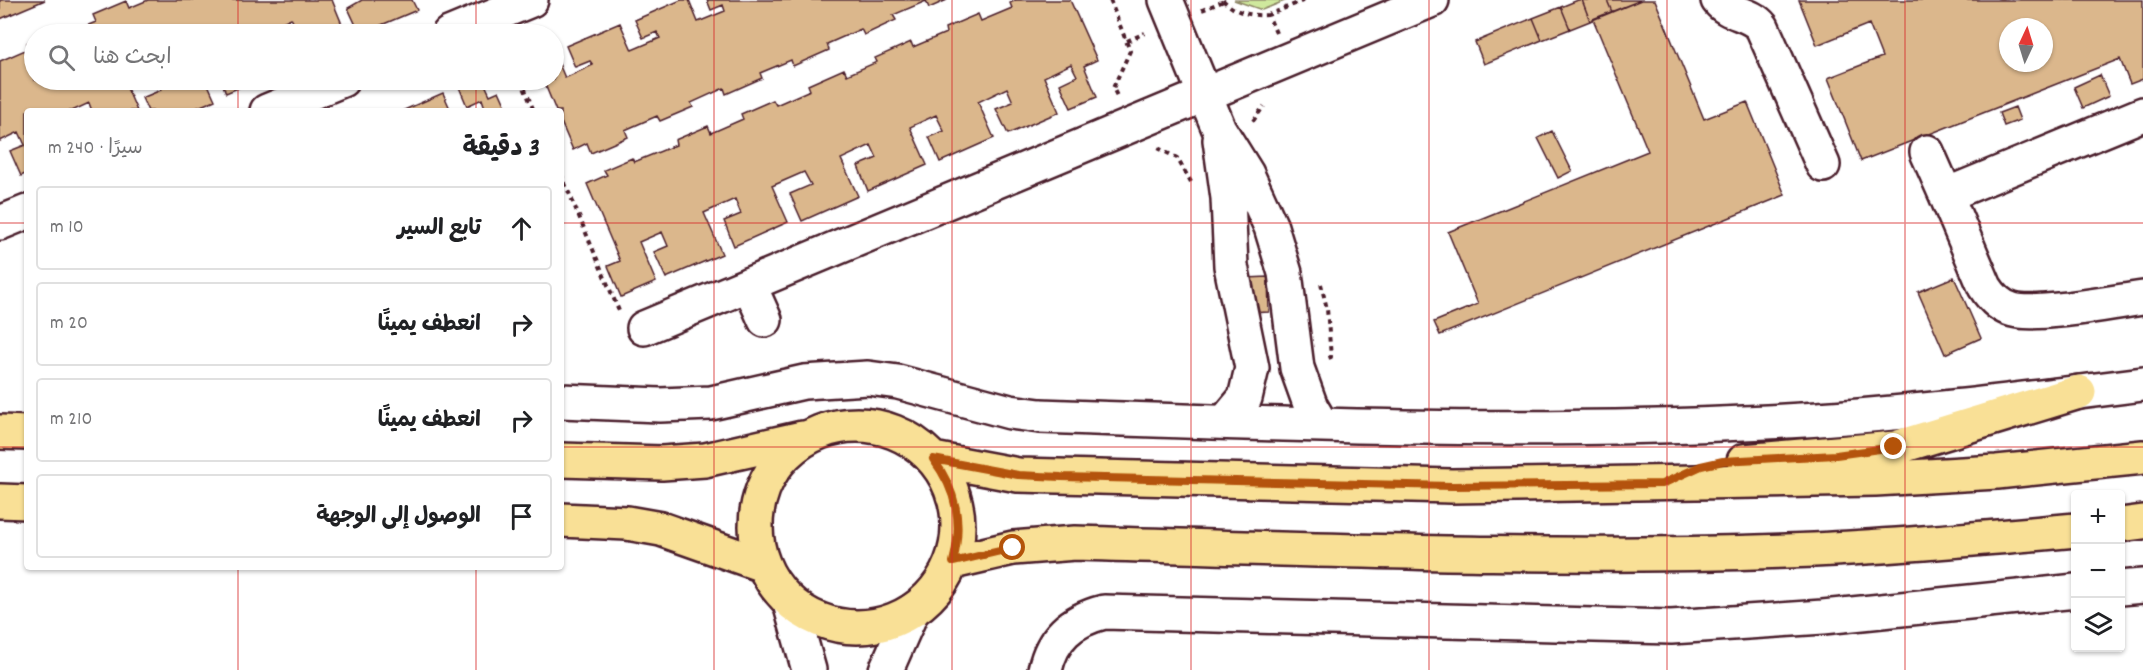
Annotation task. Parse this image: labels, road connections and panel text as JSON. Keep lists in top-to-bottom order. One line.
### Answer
{"north":"top","page":{"search":"ابحث هنا","heading":["3 دقيقة","سيرًا · 240 m"],"list":[["تابع السير","10 m"],["انعطف يمينًا","20 m"],["انعطف يمينًا","210 m"],"الوصول إلى الوجهة"],"map_buttons":["+","−"]}}
